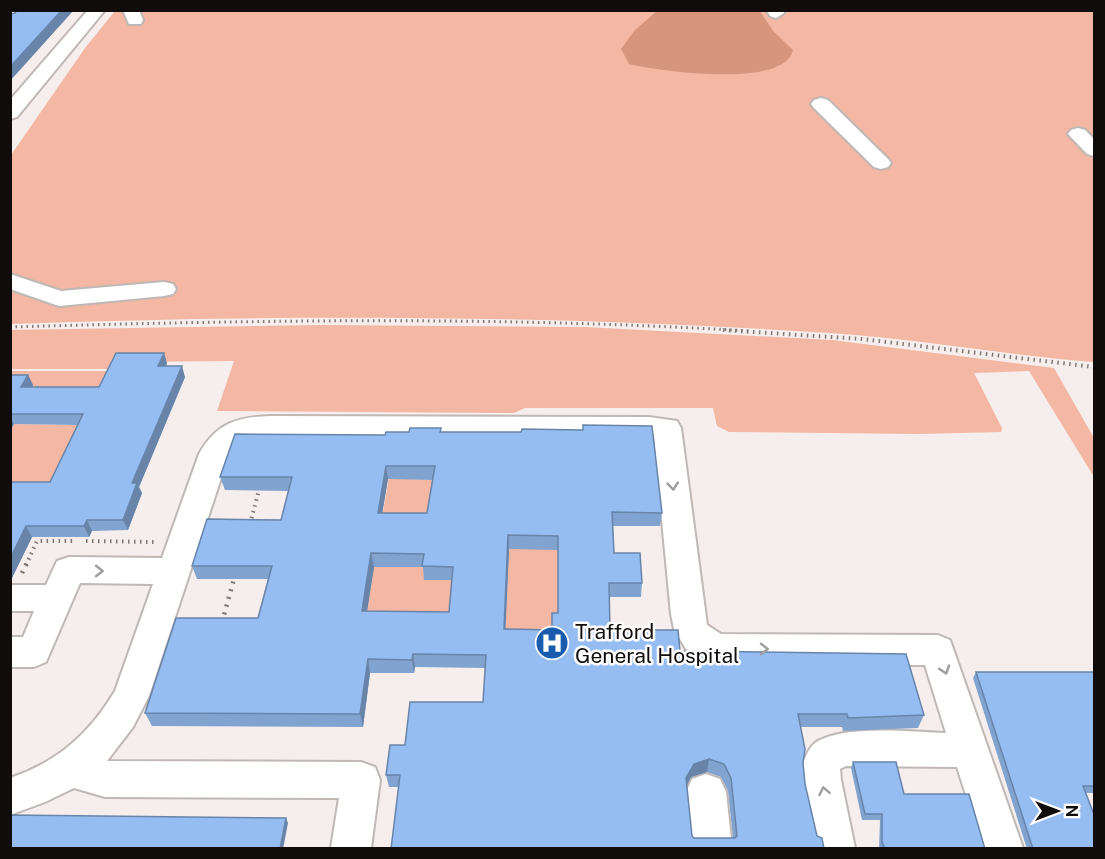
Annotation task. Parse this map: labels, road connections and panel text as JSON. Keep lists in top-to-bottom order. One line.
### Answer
{"places":{"hospital":["Trafford General Hospital"]},"north":"right"}
